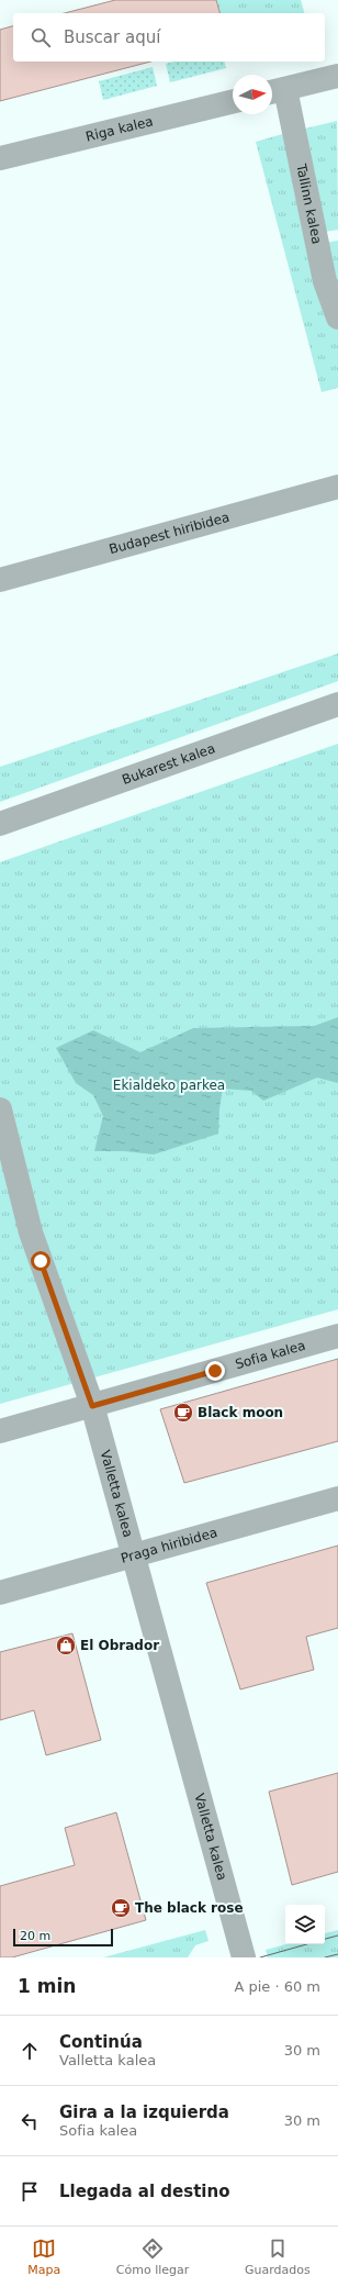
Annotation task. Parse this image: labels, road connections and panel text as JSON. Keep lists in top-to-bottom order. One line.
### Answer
{"streets":{"street":["Riga kalea","Tallinn kalea","Budapest hiribidea","Bukarest kalea","Sofia kalea","Valletta kalea","Praga hiribidea"]},"crossings":[["Sofia kalea","Valletta kalea"],["Valletta kalea","Praga hiribidea"]],"parks":["Ekialdeko parkea"],"places":{"cafe":["Black moon","The black rose"],"shop":["El Obrador"]},"scale_bar":"20 m","north":"right","page":{"search":"Buscar aquí","scale":"20 m","heading":["1 min","A pie · 60 m"],"list":[["Continúa","Valletta kalea","30 m"],["Gira a la izquierda","Sofia kalea","30 m"],"Llegada al destino"],"nav":["Mapa","Cómo llegar","Guardados"]}}
